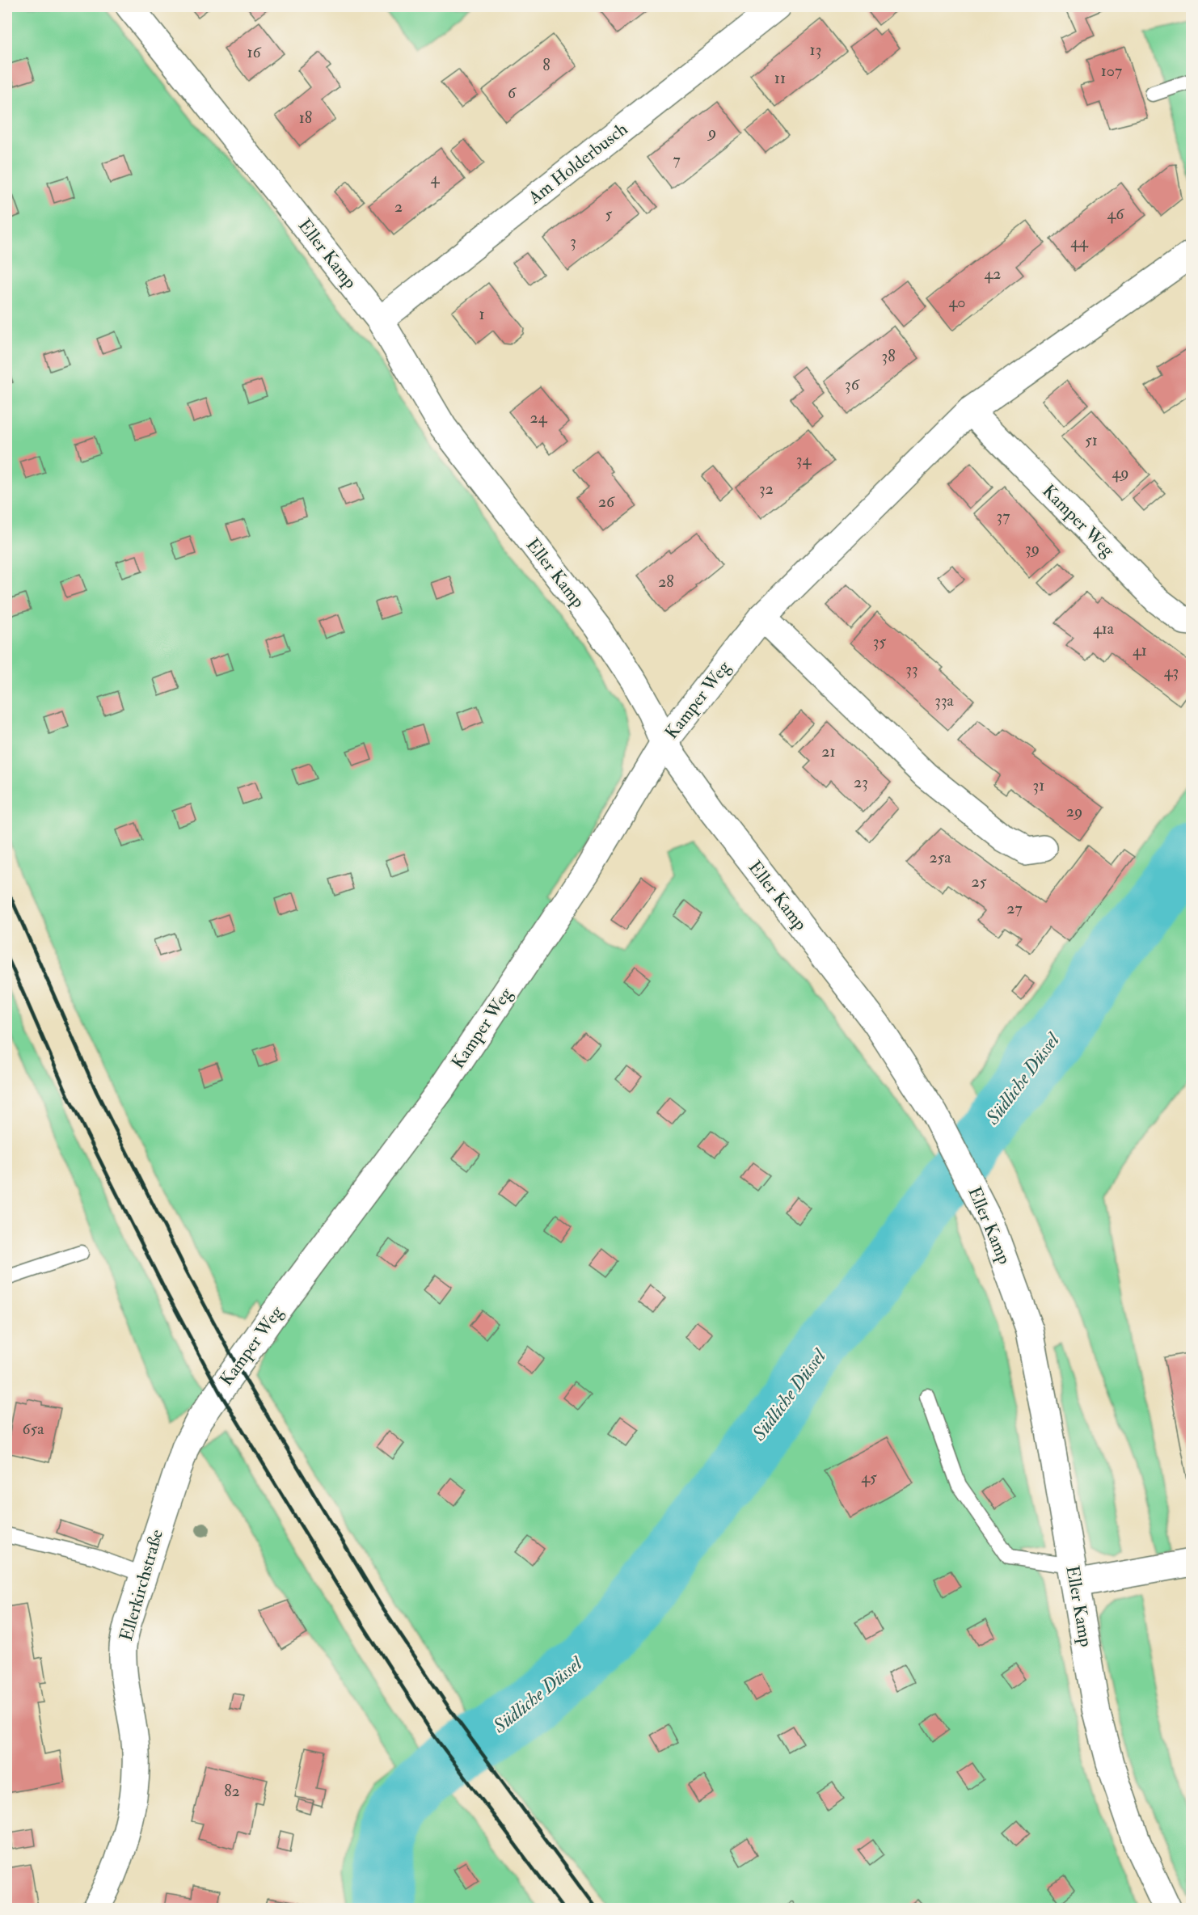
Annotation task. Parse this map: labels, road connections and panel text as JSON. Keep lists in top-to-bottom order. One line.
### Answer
{"streets":{"street":["Am Holderbusch","Eller Kamp","Kamper Weg","Ellerkirchstraße"]},"crossings":[["Am Holderbusch","Eller Kamp"],["Eller Kamp","Kamper Weg"],["Kamper Weg","Ellerkirchstraße"]],"water":["Südliche Düssel"],"house_numbers":["13","16","8","107","11","6","18","9","7","4","2","5","46","3","44","42","40","1","38","36","24","51","34","49","32","26","37","39","28","41a","35","41","33","43","33a","21","23","31","29","25a","25","27","65a","45","82"]}
